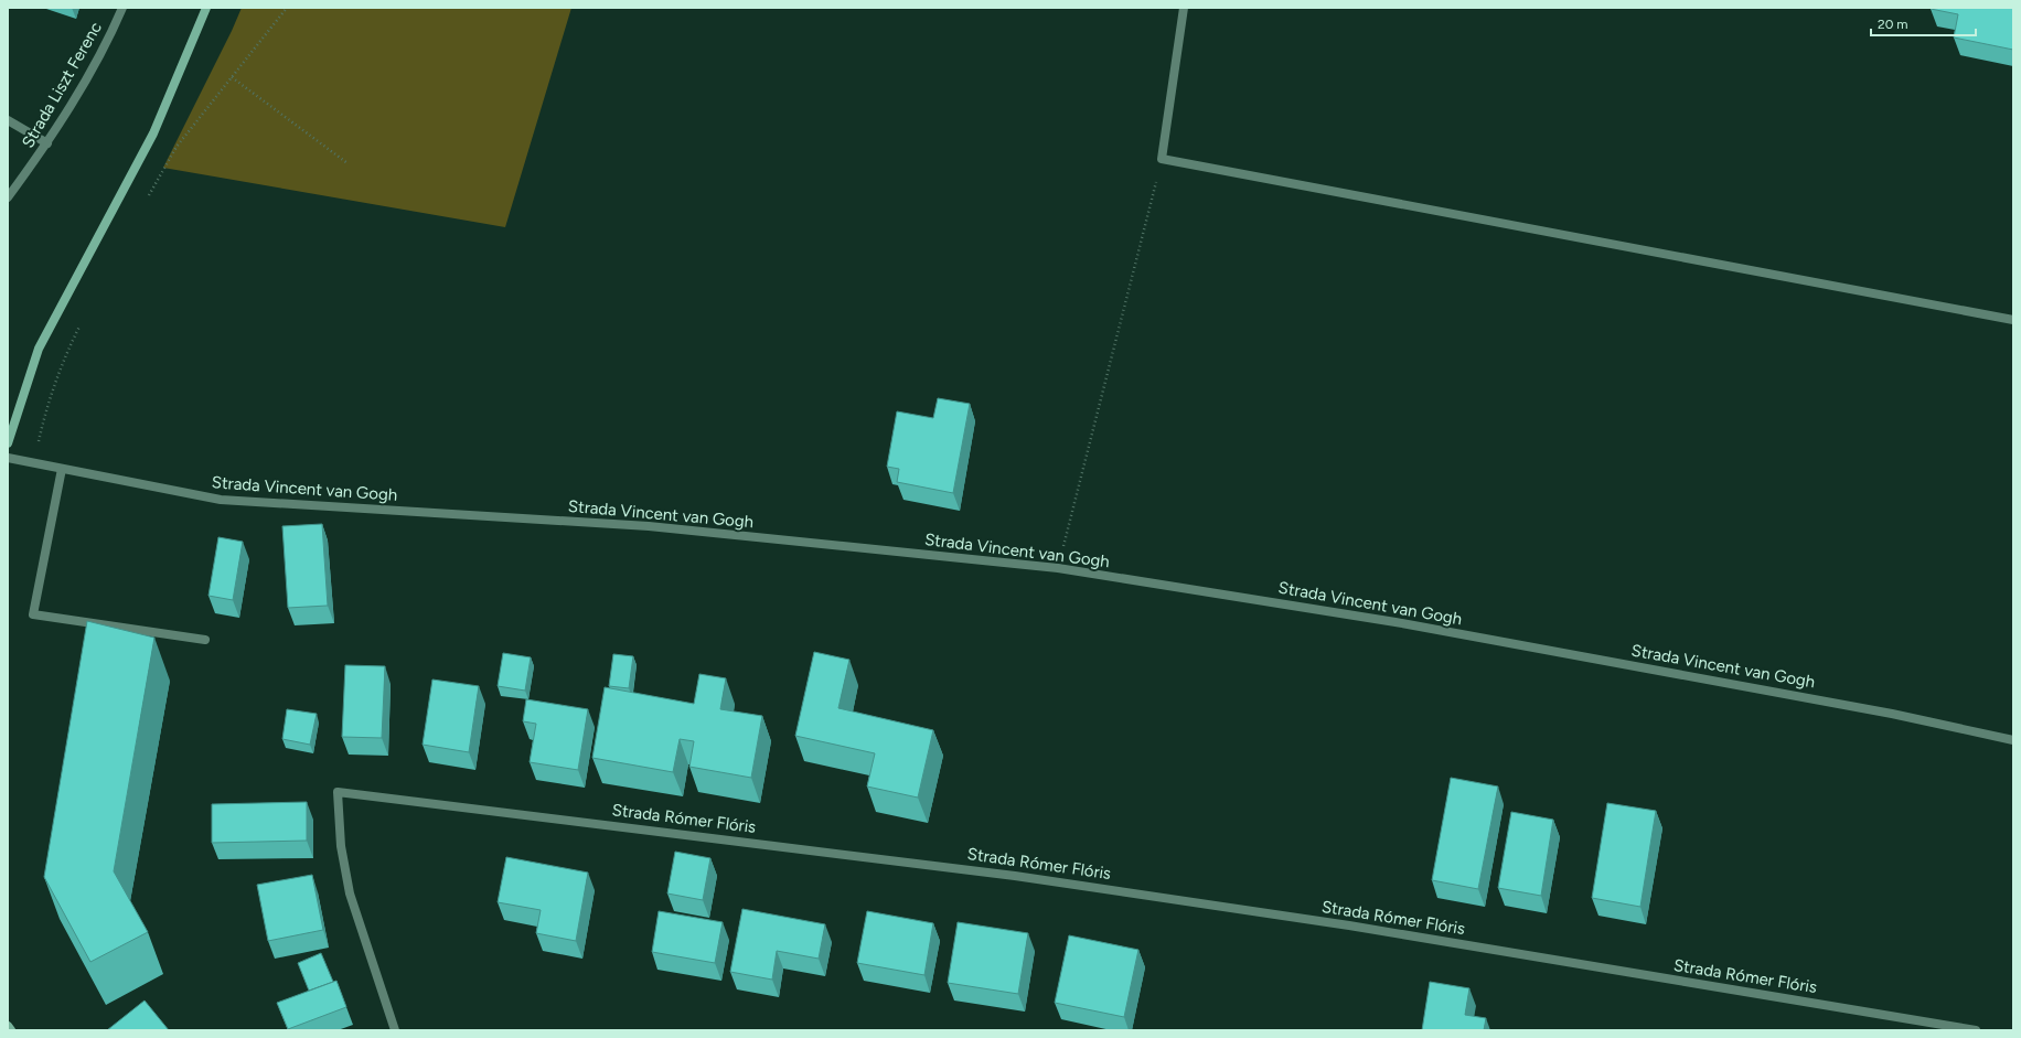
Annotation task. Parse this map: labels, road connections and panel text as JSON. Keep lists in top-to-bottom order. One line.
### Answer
{"streets":{"street":["Strada Liszt Ferenc","Strada Vincent van Gogh","Strada Rómer Flóris"]},"scale_bar":"20 m"}
